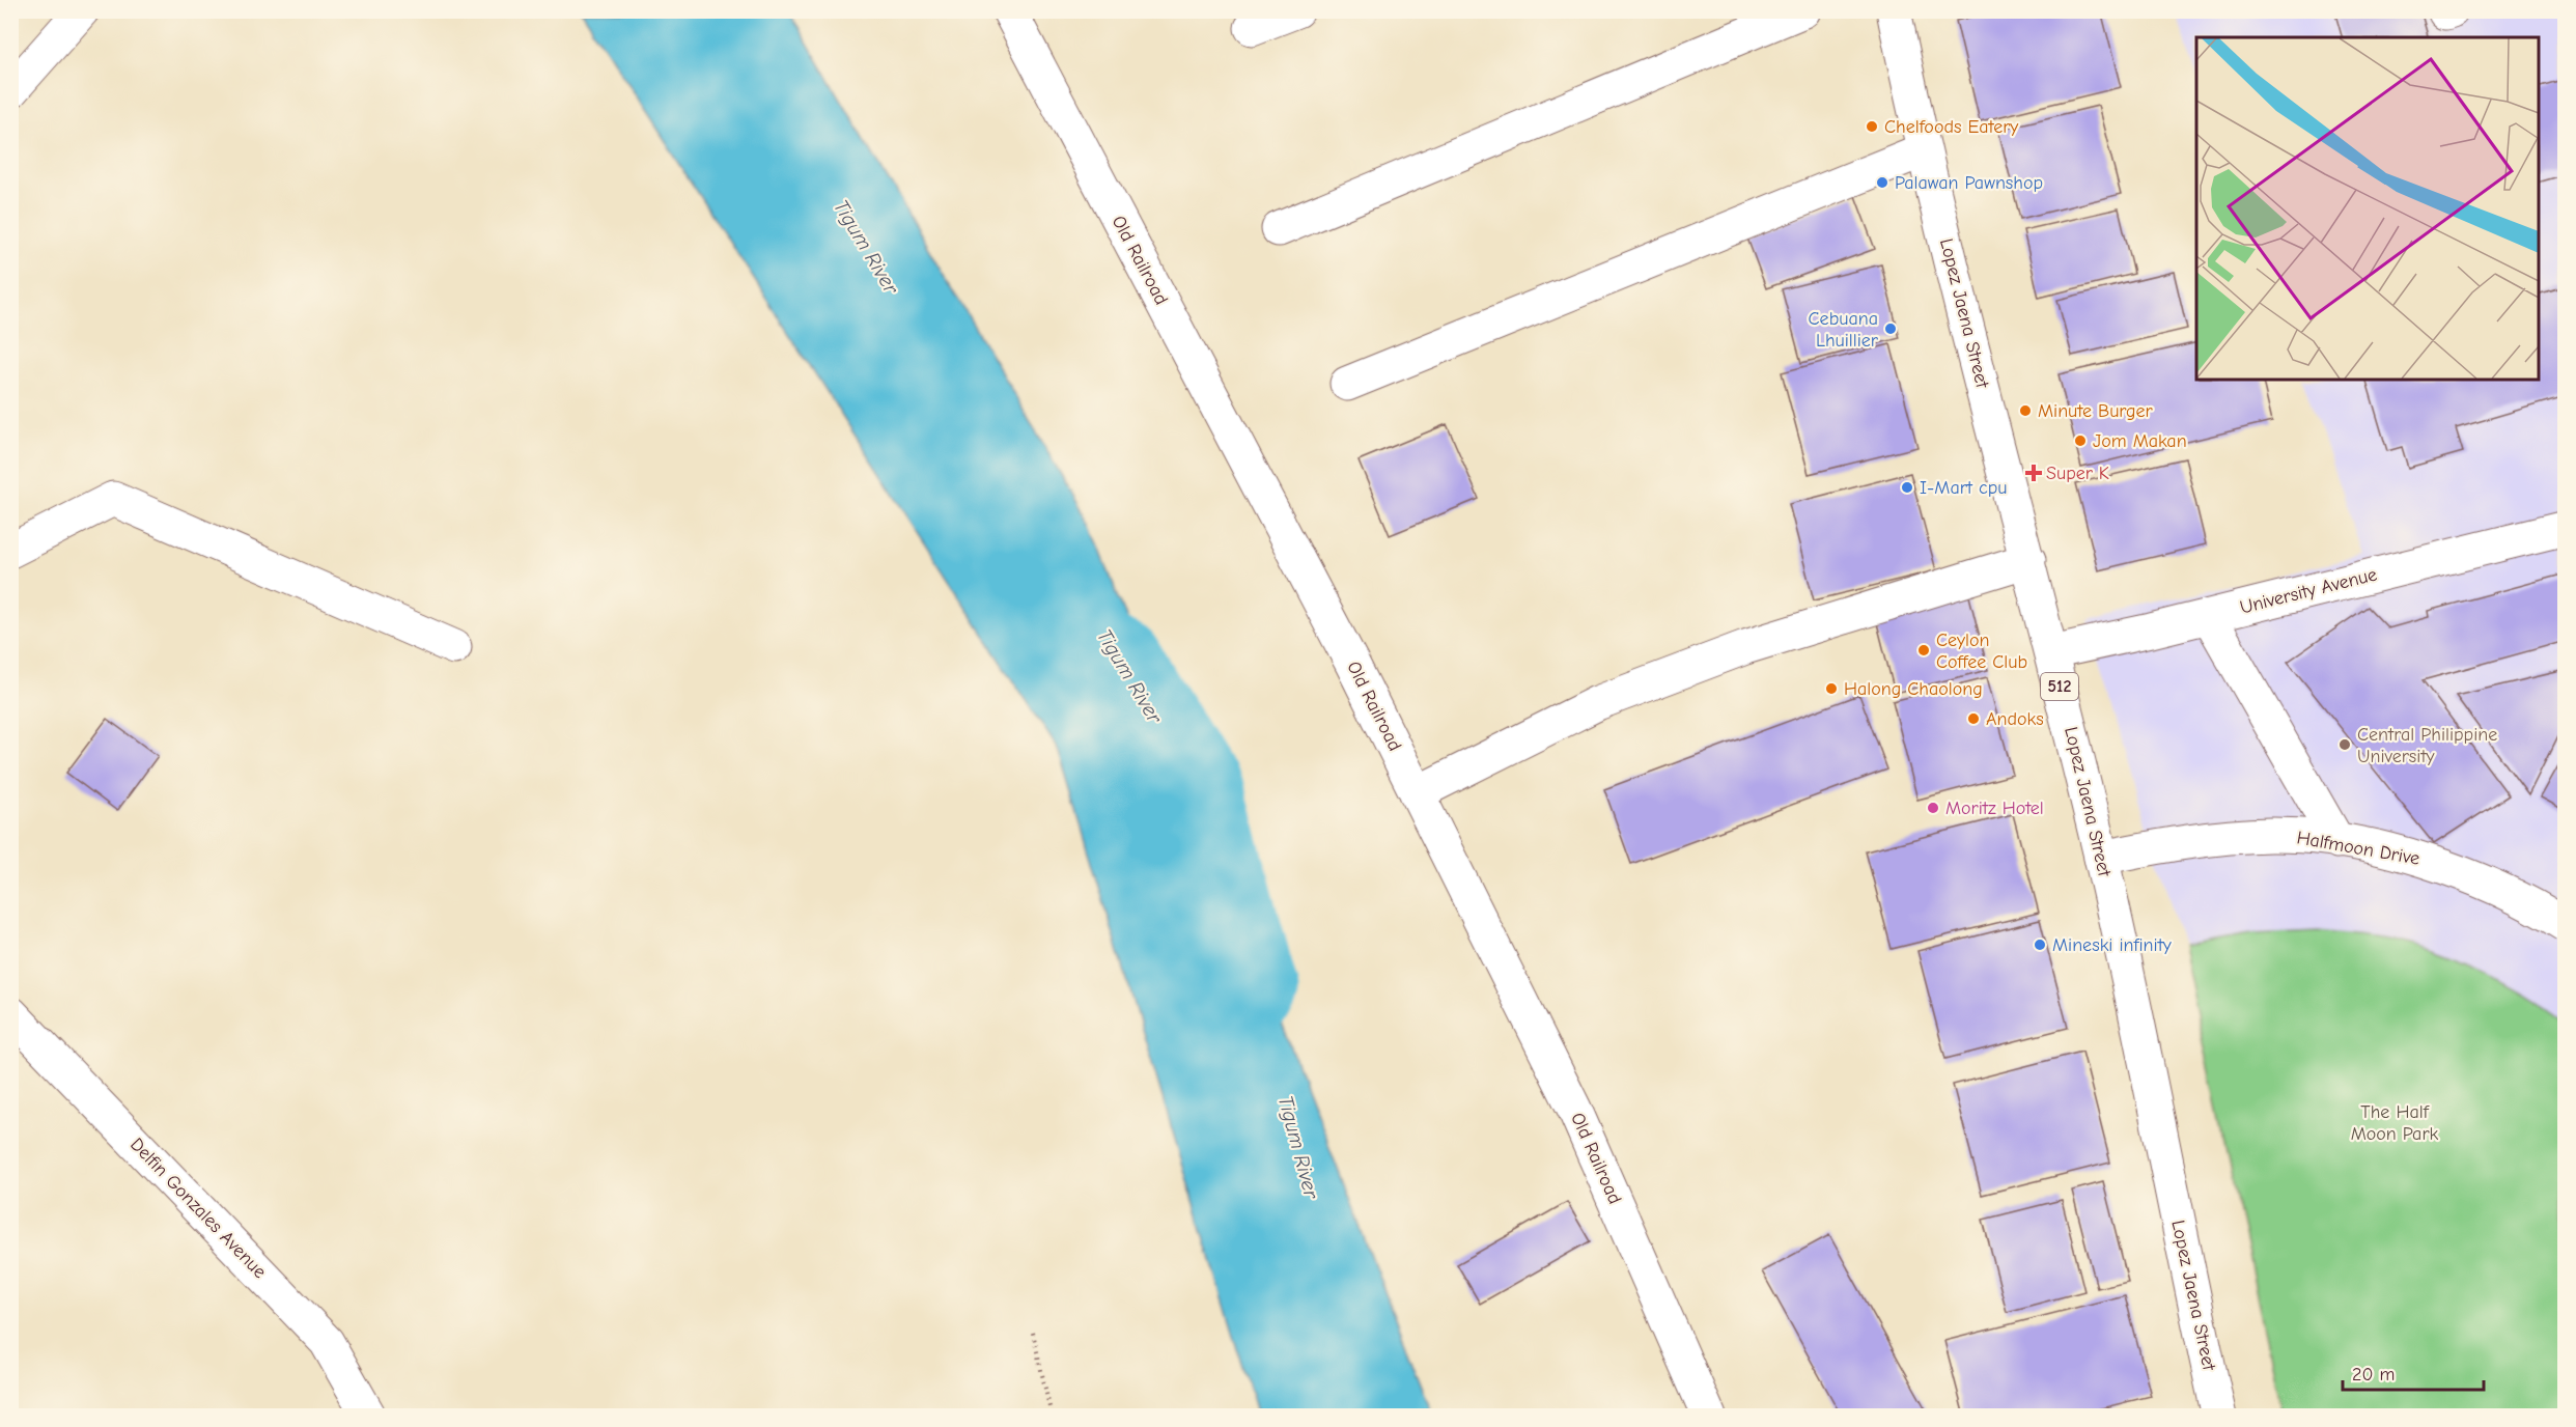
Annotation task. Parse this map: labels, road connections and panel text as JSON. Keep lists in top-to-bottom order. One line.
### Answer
{"streets":{"street":["Old Railroad","Lopez Jaena Street","University Avenue","512","Halfmoon Drive","Delfin Gonzales Avenue"]},"crossings":[["Lopez Jaena Street","University Avenue"],["Lopez Jaena Street","Halfmoon Drive"]],"water":["Tigum River"],"parks":["The Half Moon Park"],"places":{"other":["Chelfoods Eatery","Palawan Pawnshop","Cebuana Lhuillier","Minute Burger","Jom Makan","I-Mart cpu","Ceylon Coffee Club","Halong Chaolong","Andoks","Central Philippine University","Moritz Hotel","Mineski infinity"],"health":["Super K"]},"scale_bar":"20 m"}
